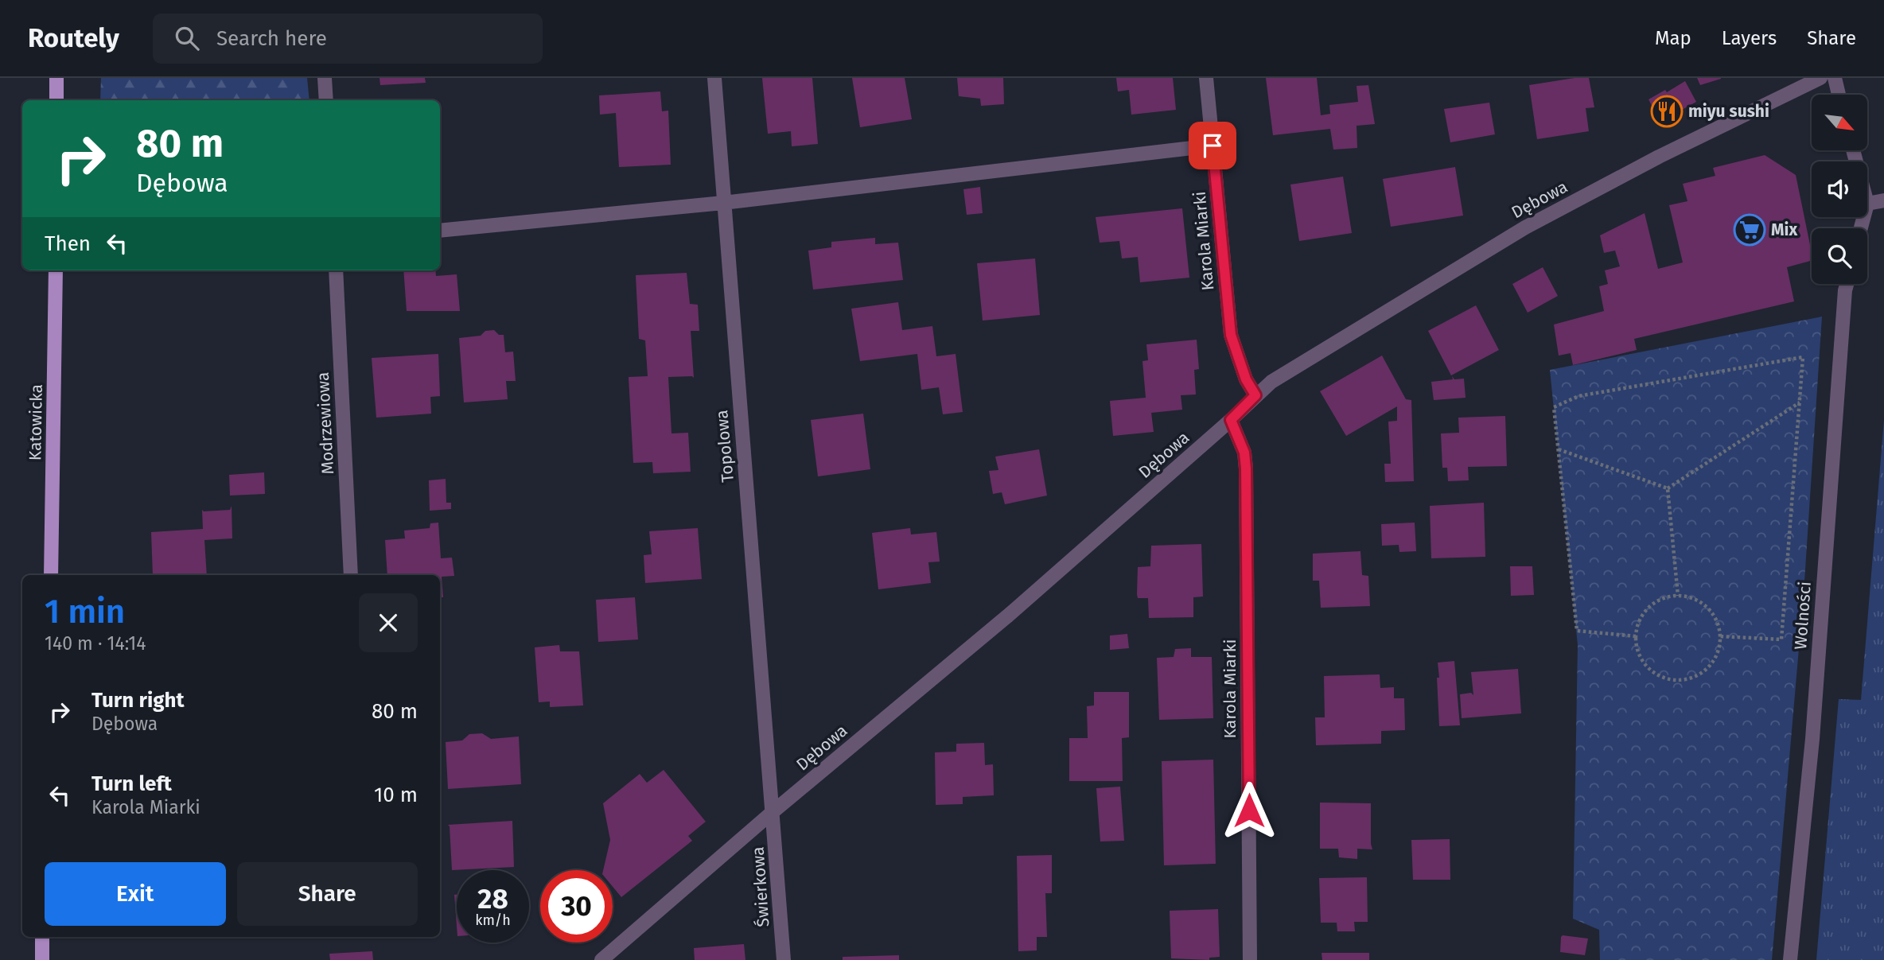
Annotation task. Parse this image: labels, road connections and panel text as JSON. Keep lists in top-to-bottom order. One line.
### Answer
{"streets":{"main road":["Katowicka"],"street":["Dębowa","Karola Miarki","Modrzewiowa","Topolowa","Wolności","Świerkowa"]},"crossings":[["Dębowa","Karola Miarki"],["Dębowa","Topolowa"],["Dębowa","Świerkowa"],["Topolowa","Świerkowa"]],"places":{"restaurant":["miyu sushi"],"supermarket":["Mix"]},"north":"bottom right","page":{"header":"Routely","search":"Search here","nav":["Map","Layers","Share"],"turn":["80 m","Dębowa"],"then":"Then","heading":["1 min","140 m · 14:14"],"list":[{"name":"Turn right","note":"Dębowa","value":"80 m"},{"name":"Turn left","note":"Karola Miarki","value":"10 m"}],"buttons":["Exit","Share"],"speed":"28 km/h","limit":"30"}}
